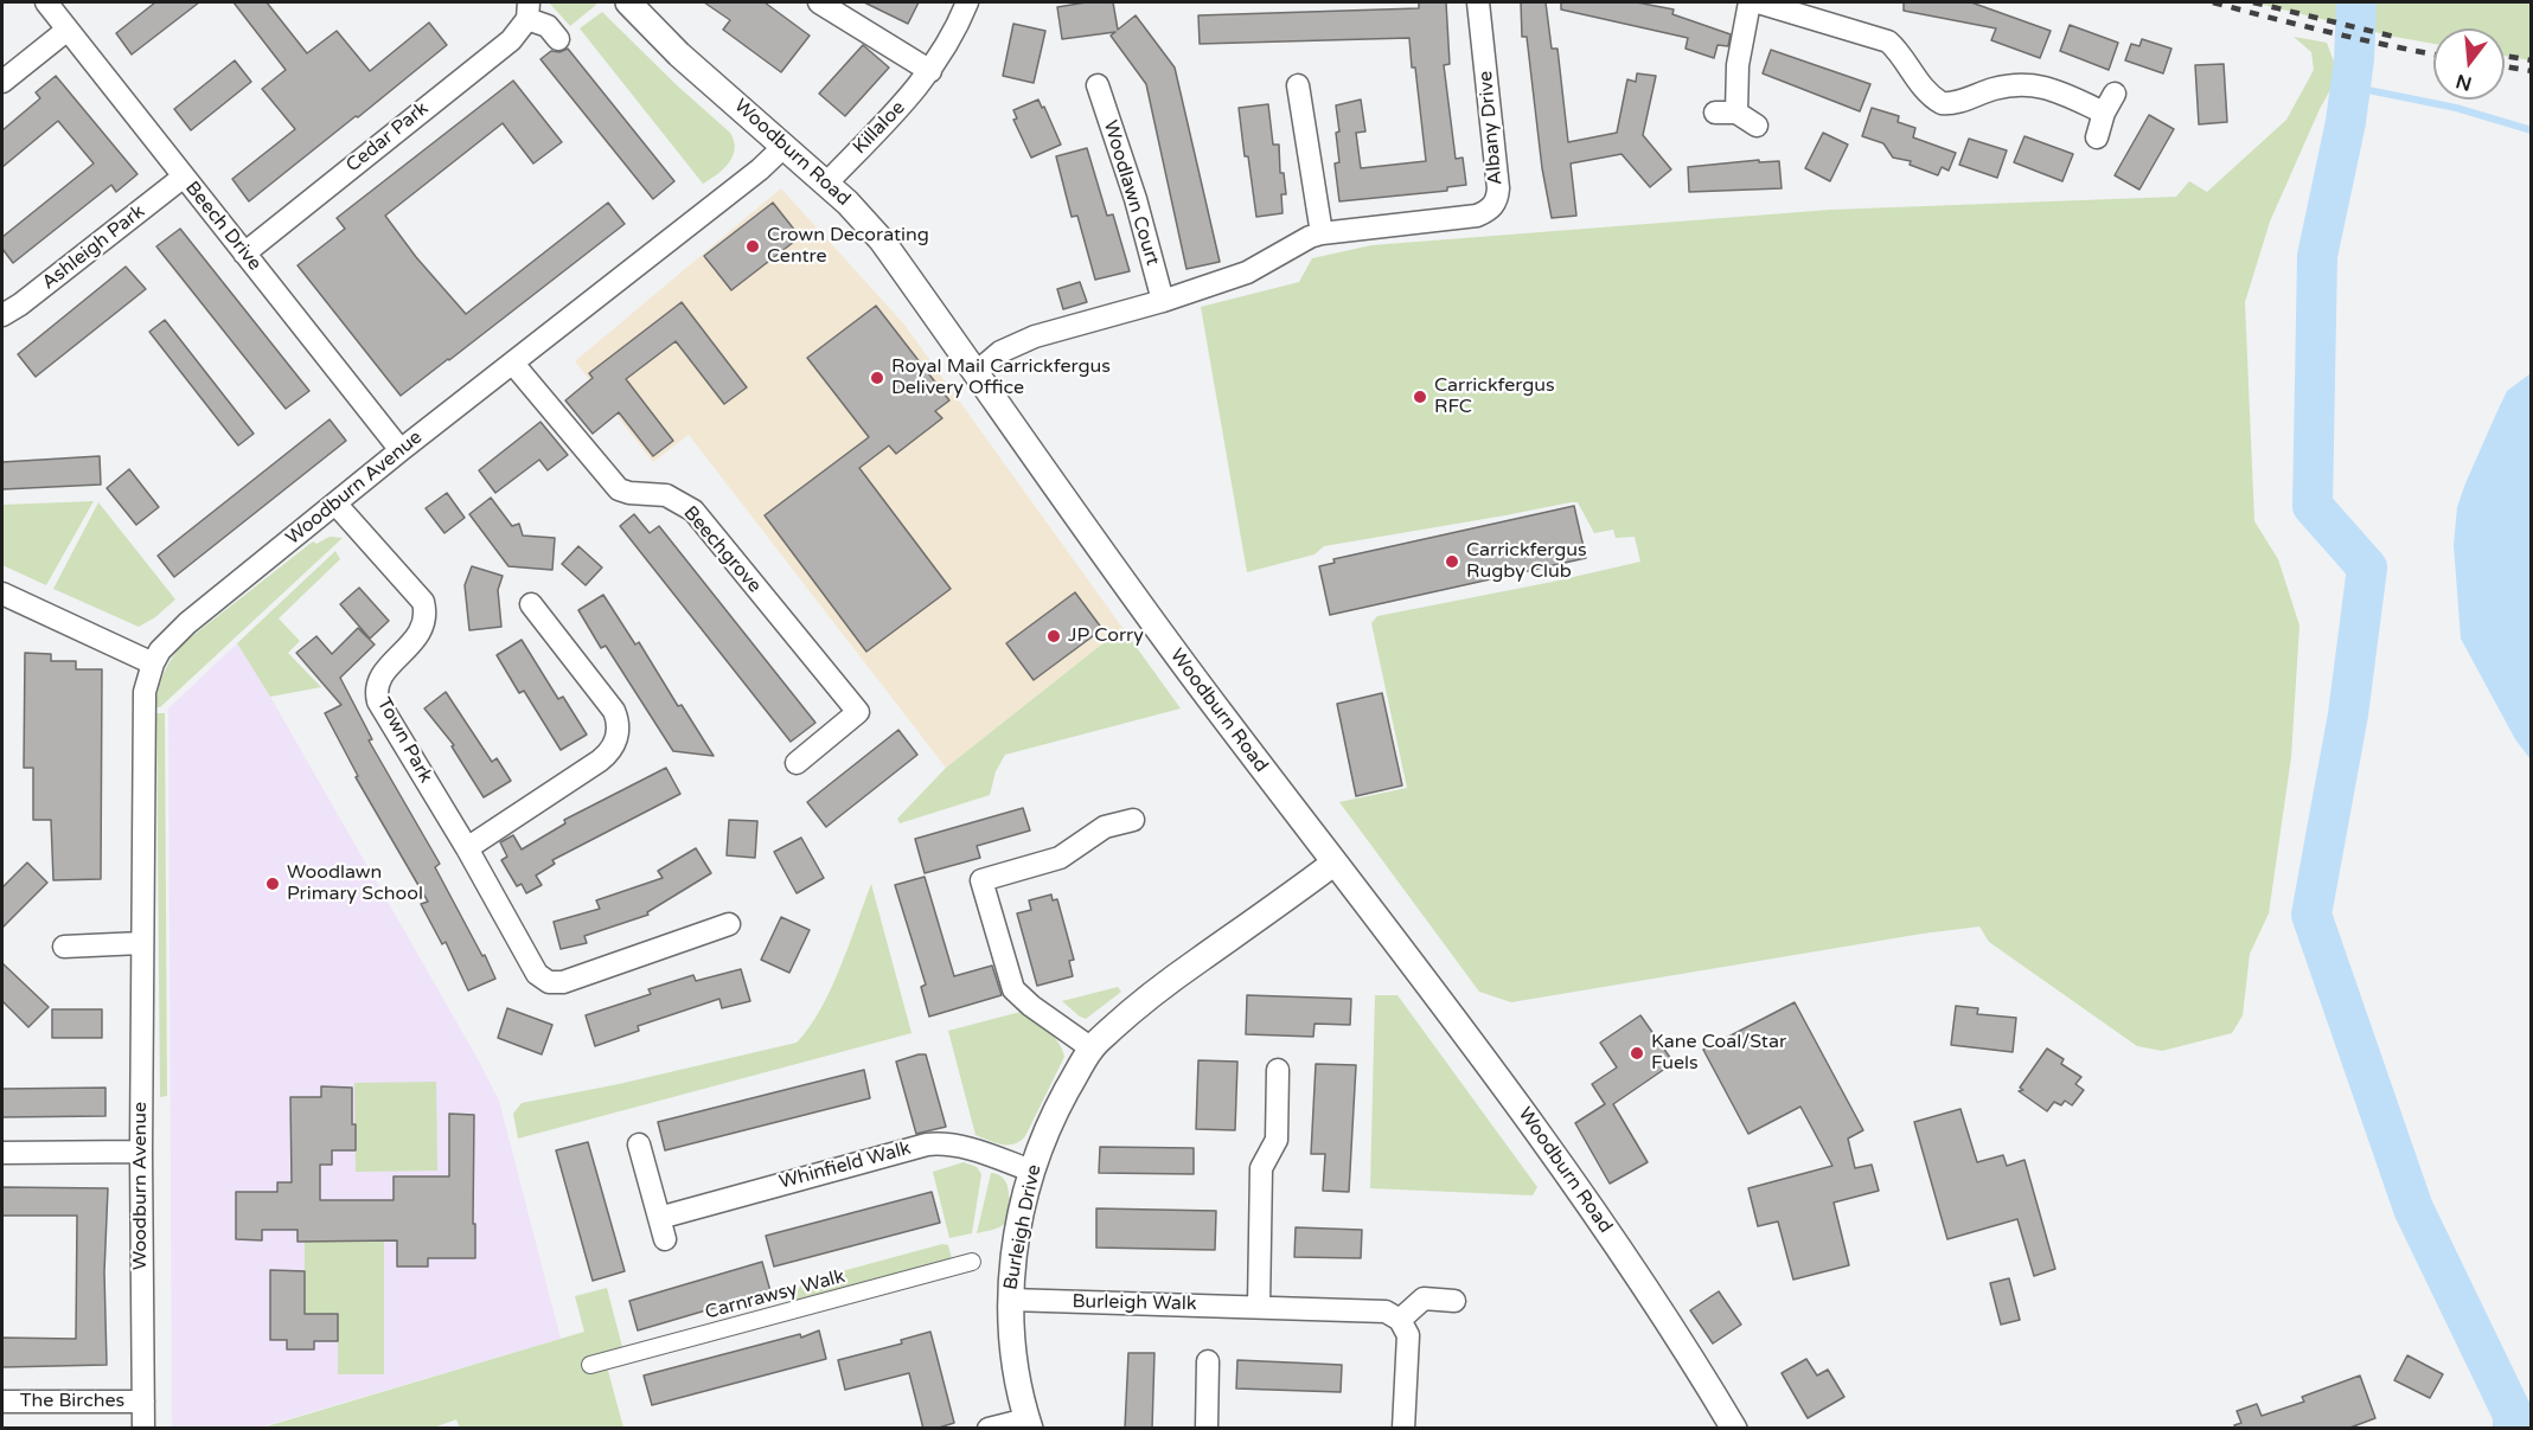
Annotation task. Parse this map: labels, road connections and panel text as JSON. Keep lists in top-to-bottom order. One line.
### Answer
{"streets":{"street":["Killaloe","Albany Drive","Cedar Park","Woodburn Road","Woodlawn Court","Beech Drive","Ashleigh Park","Woodburn Avenue","Beechgrove","Town Park","Whinfield Walk","Burleigh Drive","Carnrawsy Walk","Burleigh Walk","The Birches"]},"crossings":[["Killaloe","Woodburn Road"],["Albany Drive","Woodburn Road"],["Albany Drive","Woodlawn Court"],["Cedar Park","Beech Drive"],["Woodburn Road","Woodburn Avenue"],["Woodburn Road","Burleigh Drive"],["Beech Drive","Ashleigh Park"],["Beech Drive","Woodburn Avenue"],["Woodburn Avenue","Beechgrove"],["Woodburn Avenue","Town Park"],["Woodburn Avenue","The Birches"],["Whinfield Walk","Burleigh Drive"],["Burleigh Drive","Burleigh Walk"]],"places":["Crown Decorating Centre","Royal Mail Carrickfergus Delivery Office","Carrickfergus RFC","Carrickfergus Rugby Club","JP Corry","Woodlawn Primary School","Kane Coal/Star Fuels"],"north":"bottom"}
